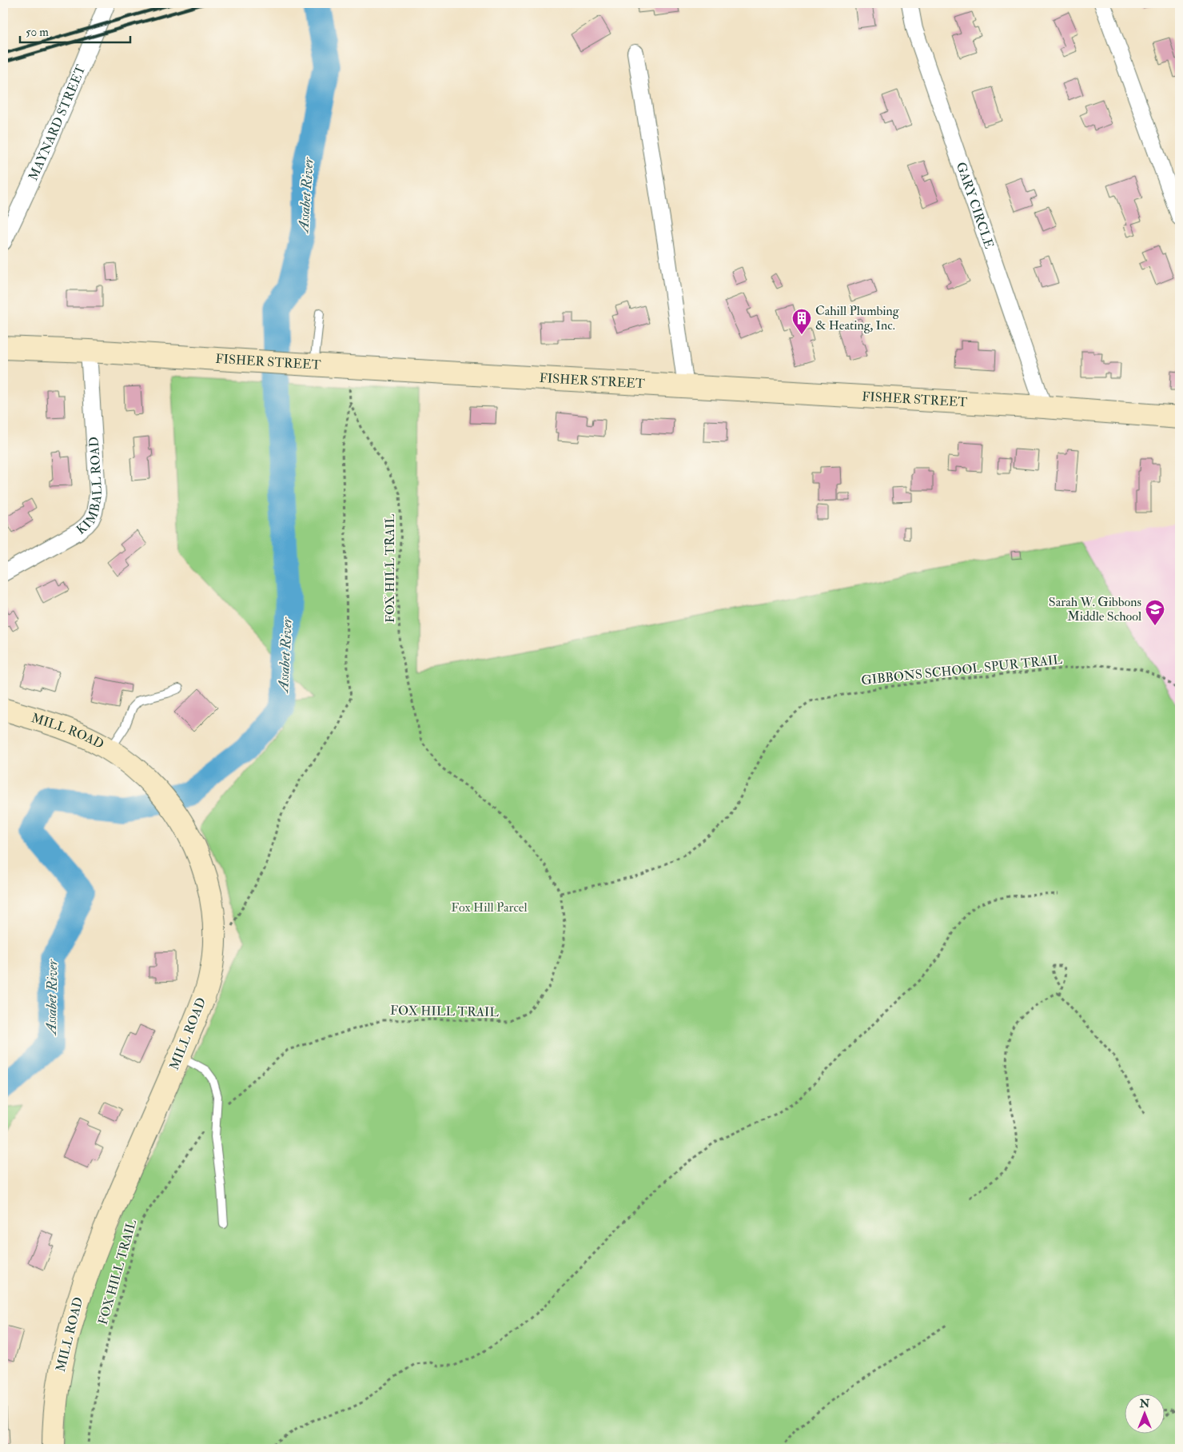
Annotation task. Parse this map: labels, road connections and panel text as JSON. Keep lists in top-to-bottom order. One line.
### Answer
{"streets":{"main road":["FISHER STREET","MILL ROAD"],"street":["MAYNARD STREET","GARY CIRCLE","KIMBALL ROAD"],"path":["FOX HILL TRAIL","GIBBONS SCHOOL SPUR TRAIL"]},"crossings":[["GARY CIRCLE","FISHER STREET"],["FISHER STREET","KIMBALL ROAD"],["FISHER STREET","FOX HILL TRAIL"],["FOX HILL TRAIL","GIBBONS SCHOOL SPUR TRAIL"]],"water":["Assabet River"],"parks":["Fox Hill Parcel"],"places":{"building":["Cahill Plumbing & Heating, Inc."],"school or university":["Sarah W. Gibbons Middle School"]},"scale_bar":"50 m","north":"top"}
